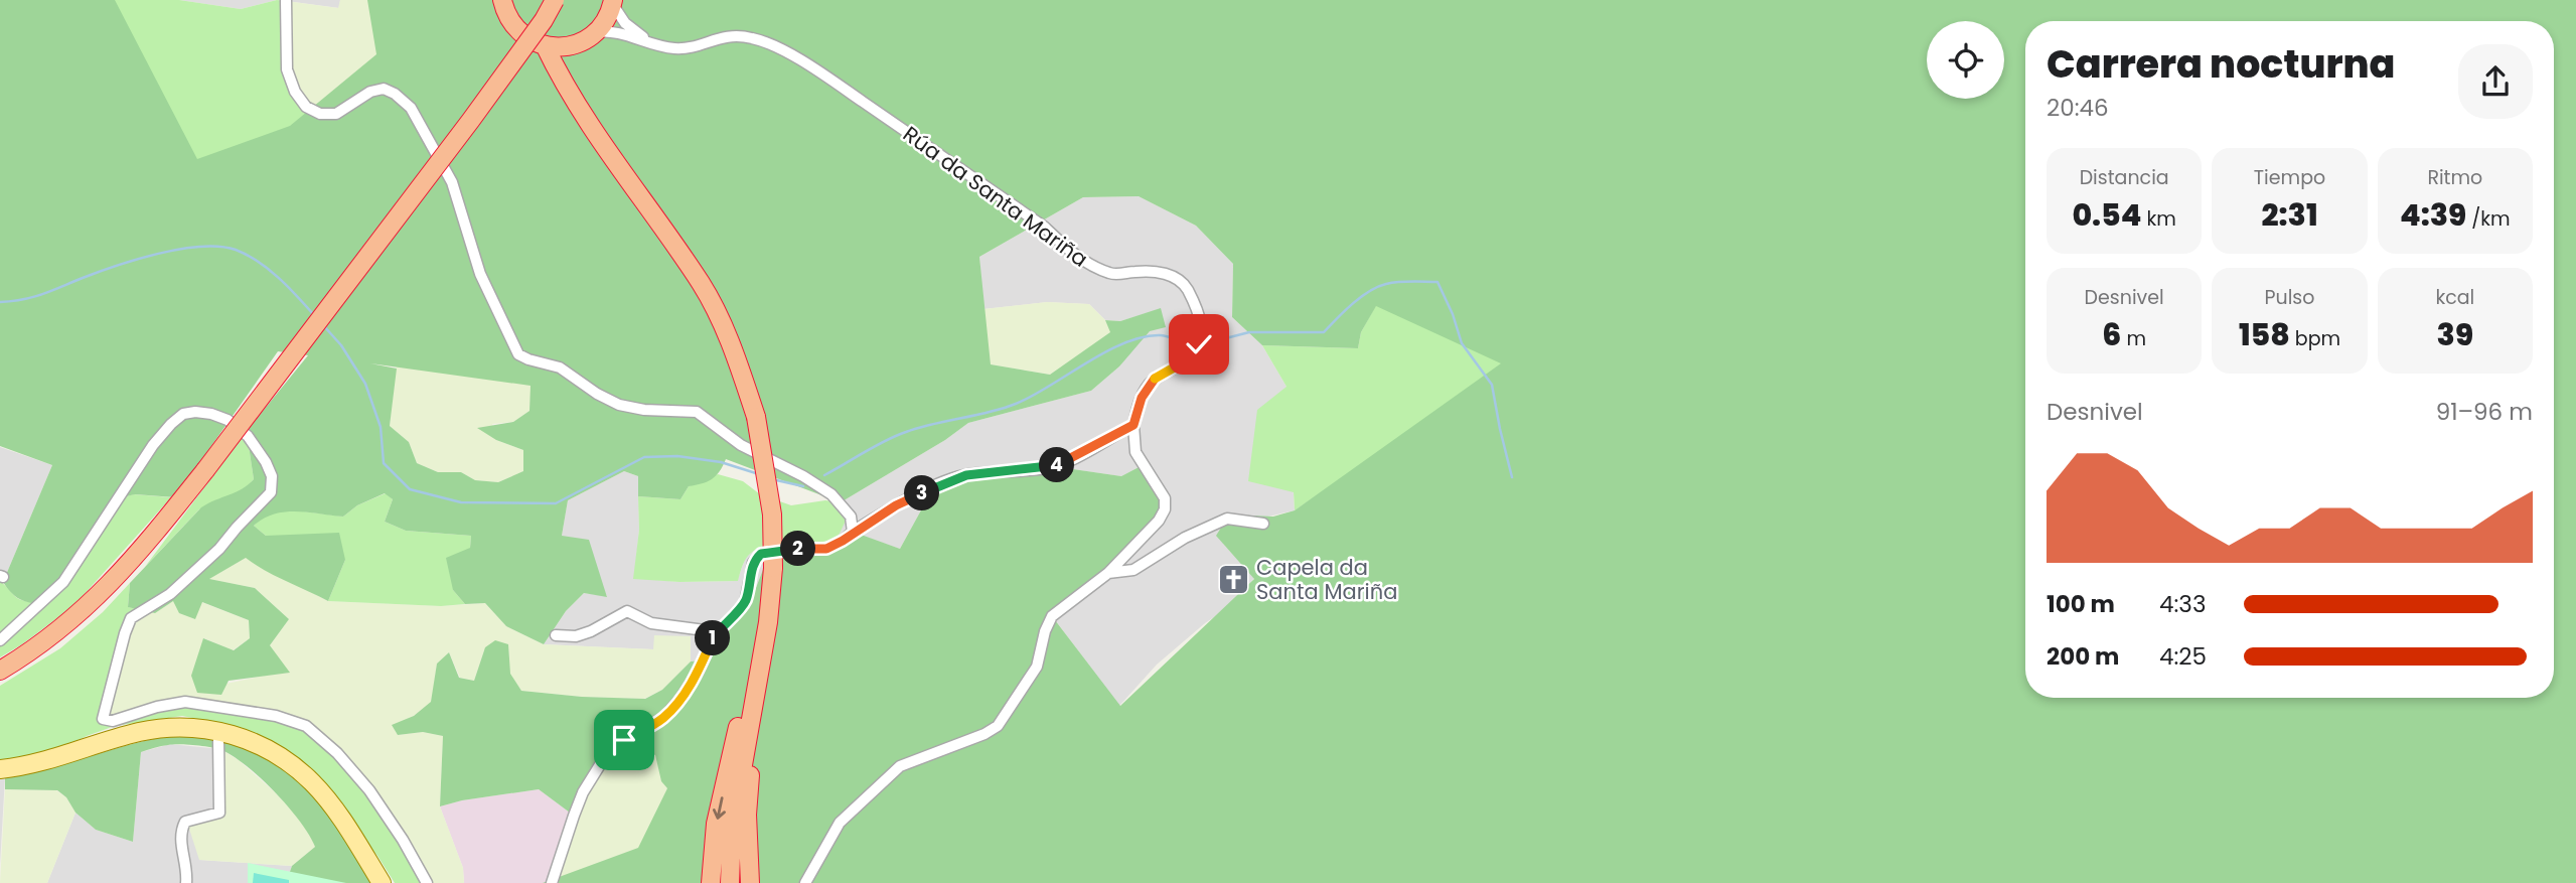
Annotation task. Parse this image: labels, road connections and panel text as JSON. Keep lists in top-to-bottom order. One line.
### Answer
{"streets":{"street":["Rúa da Santa Mariña"]},"places":{"church":["Capela da Santa Mariña"]},"page":{"heading":["Carrera nocturna","20:46"],"stats":[["Distancia","0.54 km"],["Tiempo","2:31"],["Ritmo","4:39 /km"],["Desnivel","6 m"],["Pulso","158 bpm"],["kcal","39"]],"chart":["Desnivel","91–96 m"],"pins":["4","3","2","1"],"list":[{"name":"100 m","note":"4:33"},{"name":"200 m","note":"4:25"}]}}
